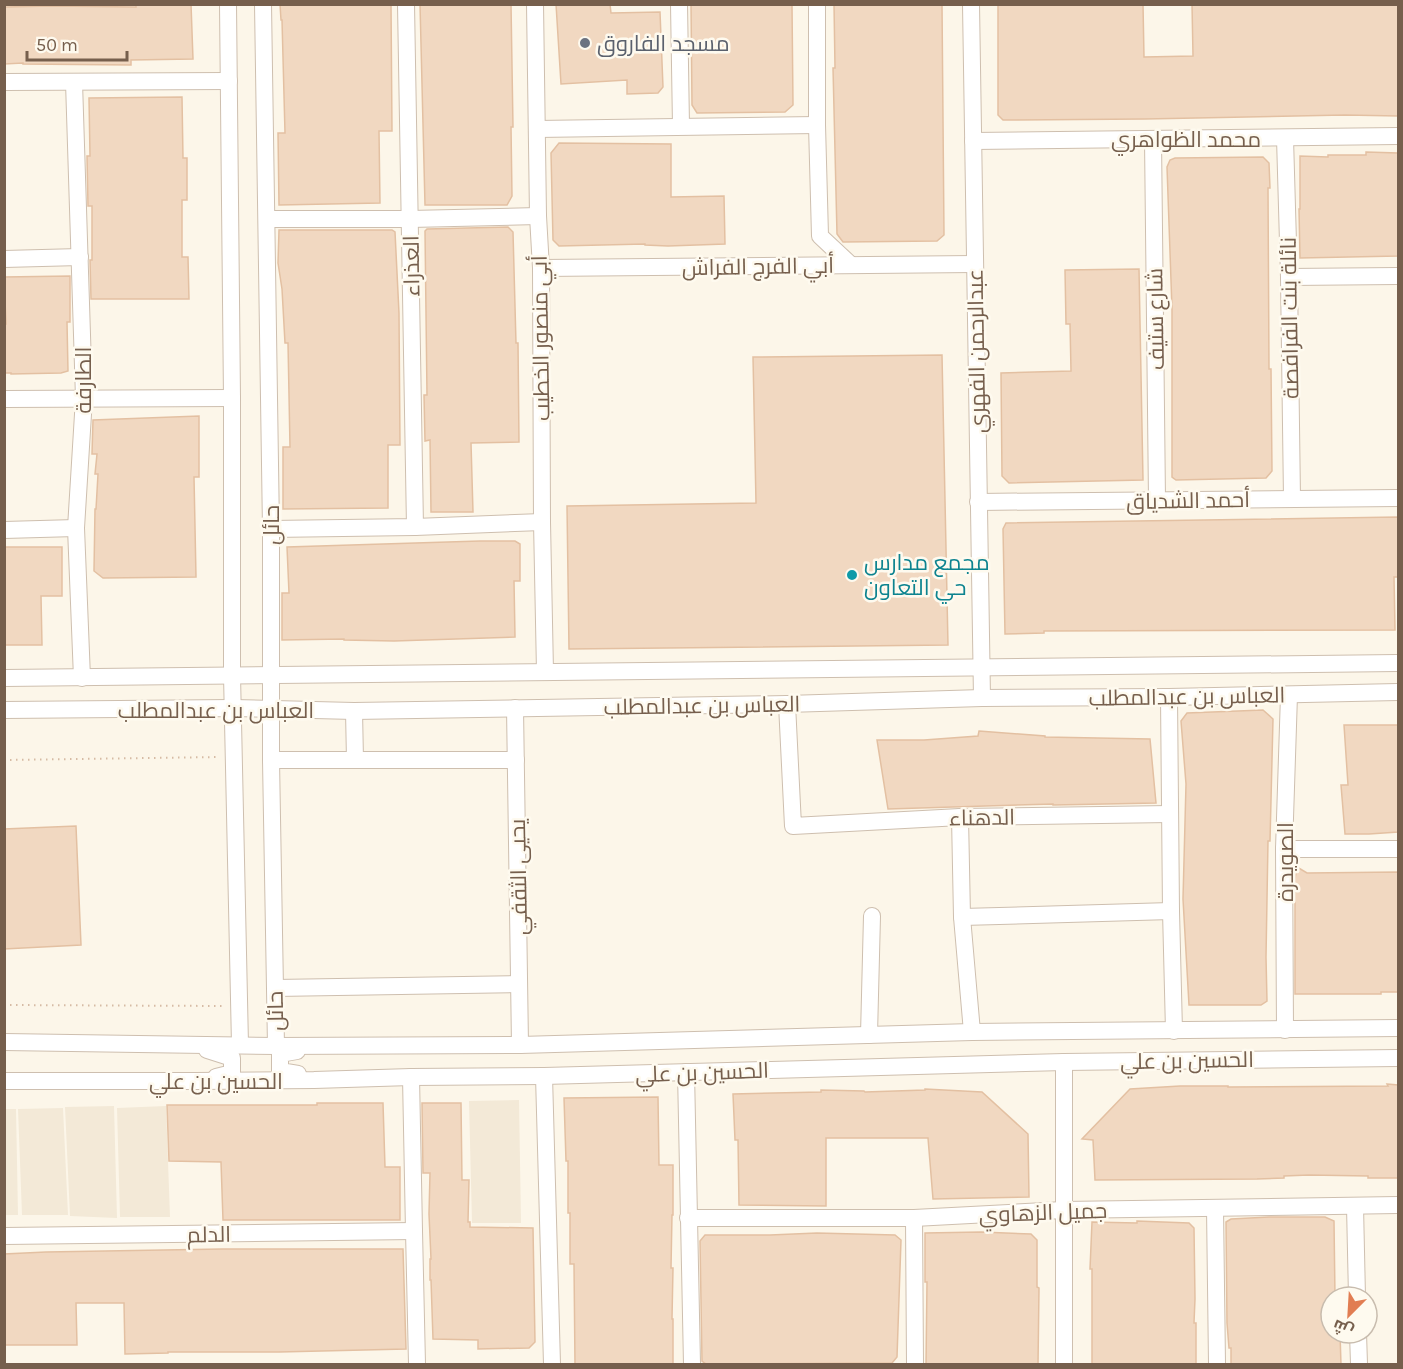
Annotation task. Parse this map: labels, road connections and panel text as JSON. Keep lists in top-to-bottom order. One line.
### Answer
{"streets":{"street":["محمد الظواهري","العذراء","أبي الفرج الفراش","نائلة بنت الفرافصة","شارع ستيف","أبي منصور الخطيب","عبدالرحمن الفهري","الطارفة","أحمد الشدياق","حائل","العباس بن عبدالمطلب","الدهناء","الصويدرة","يحيى الثقفي","الحسين بن علي","جميل الزهاوي","الدلم"]},"crossings":[["محمد الظواهري","نائلة بنت الفرافصة"],["محمد الظواهري","شارع ستيف"],["محمد الظواهري","عبدالرحمن الفهري"],["أبي الفرج الفراش","أبي منصور الخطيب"],["أبي الفرج الفراش","عبدالرحمن الفهري"],["نائلة بنت الفرافصة","أحمد الشدياق"],["شارع ستيف","أحمد الشدياق"],["أبي منصور الخطيب","العباس بن عبدالمطلب"],["عبدالرحمن الفهري","أحمد الشدياق"],["عبدالرحمن الفهري","العباس بن عبدالمطلب"],["الطارفة","العباس بن عبدالمطلب"],["حائل","العباس بن عبدالمطلب"],["حائل","الحسين بن علي"],["العباس بن عبدالمطلب","الدهناء"],["العباس بن عبدالمطلب","الصويدرة"],["العباس بن عبدالمطلب","يحيى الثقفي"],["الصويدرة","الحسين بن علي"],["يحيى الثقفي","الحسين بن علي"]],"places":["مسجد الفاروق","مجمع مدارس حي التعاون"],"scale_bar":"50 m","north":"bottom left"}
